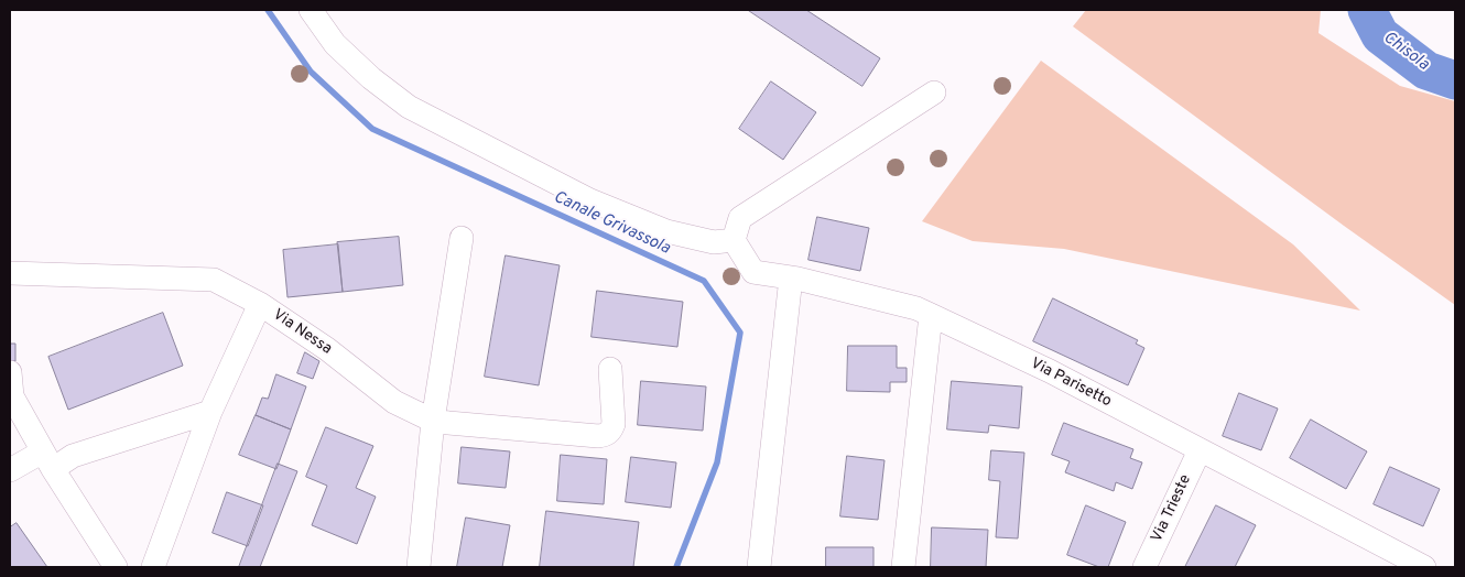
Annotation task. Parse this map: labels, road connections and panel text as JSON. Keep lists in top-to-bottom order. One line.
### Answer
{"streets":{"street":["Via Nessa","Via Parisetto","Via Trieste"]},"crossings":[["Via Parisetto","Via Trieste"]],"water":["Chisola","Canale Grivassola"]}
